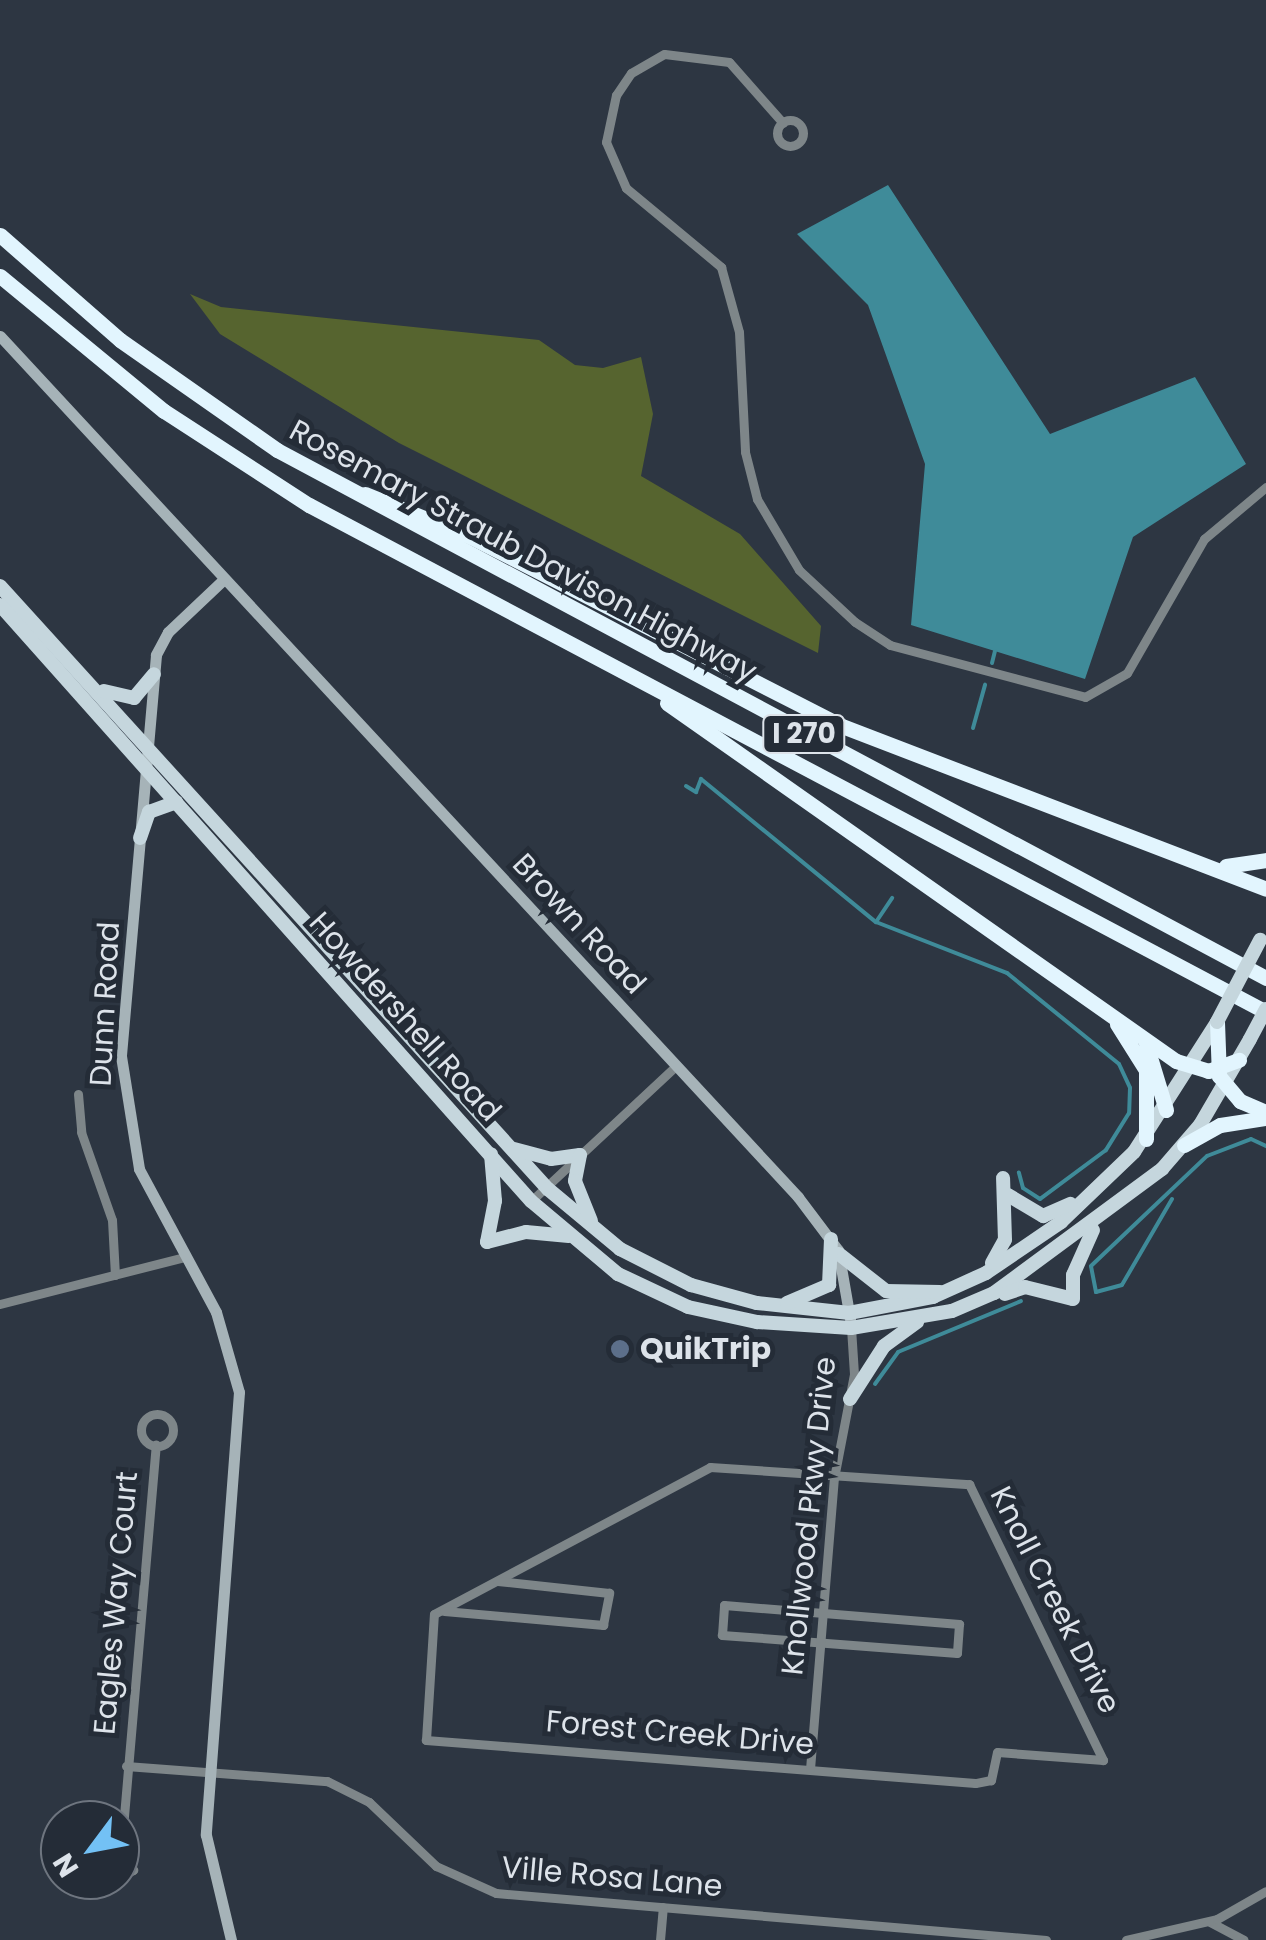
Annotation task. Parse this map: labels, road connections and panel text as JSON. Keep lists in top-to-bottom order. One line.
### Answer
{"streets":{"highway":["Rosemary Straub Davison Highway","I 270"],"main road":["Howdershell Road"],"street":["Brown Road","Dunn Road","Knollwood Pkwy Drive","Knoll Creek Drive","Eagles Way Court","Forest Creek Drive","Ville Rosa Lane"]},"crossings":[["Brown Road","Dunn Road"],["Brown Road","Howdershell Road"],["Brown Road","Knollwood Pkwy Drive"],["Dunn Road","Howdershell Road"],["Dunn Road","Eagles Way Court"],["Dunn Road","Ville Rosa Lane"],["Howdershell Road","Knollwood Pkwy Drive"],["Knollwood Pkwy Drive","Knoll Creek Drive"],["Knollwood Pkwy Drive","Forest Creek Drive"],["Knoll Creek Drive","Forest Creek Drive"],["Eagles Way Court","Ville Rosa Lane"]],"places":["QuikTrip"],"north":"bottom left"}
